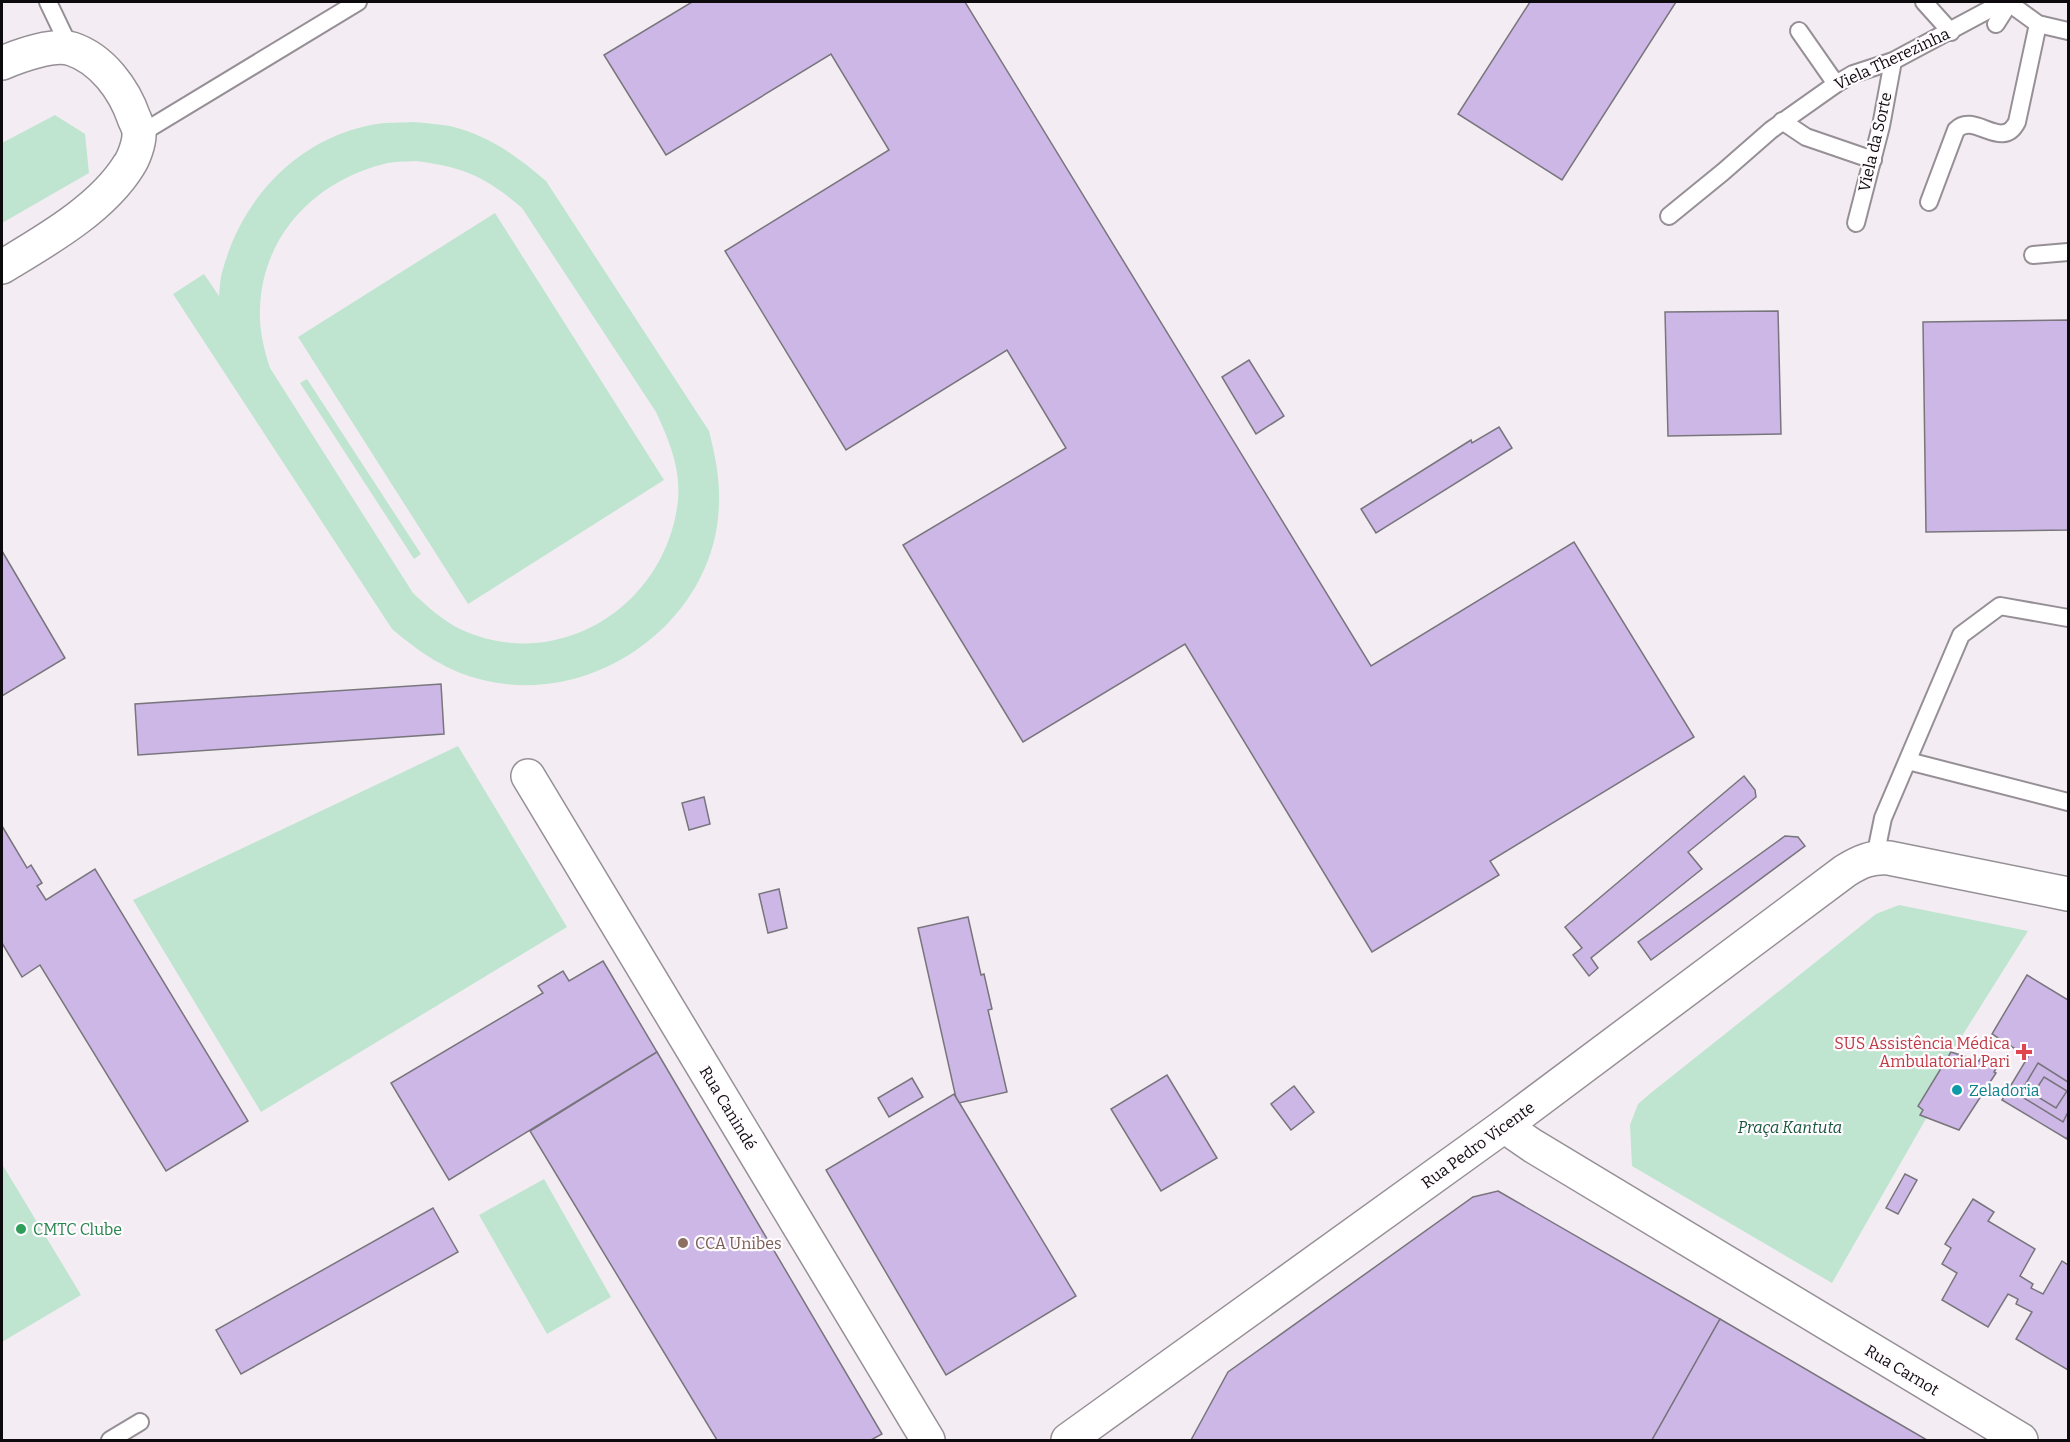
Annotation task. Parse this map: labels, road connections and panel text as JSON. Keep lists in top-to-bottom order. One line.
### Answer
{"streets":{"street":["Rua Canindé","Rua Pedro Vicente","Rua Carnot"],"lane":["Viela Therezinha","Viela da Sorte"]},"crossings":[["Viela Therezinha","Viela da Sorte"],["Rua Pedro Vicente","Rua Carnot"]],"parks":["Praça Kantuta"],"places":{"health":["SUS Assistência Médica Ambulatorial Pari"],"other":["Zeladoria","CMTC Clube","CCA Unibes"]}}
